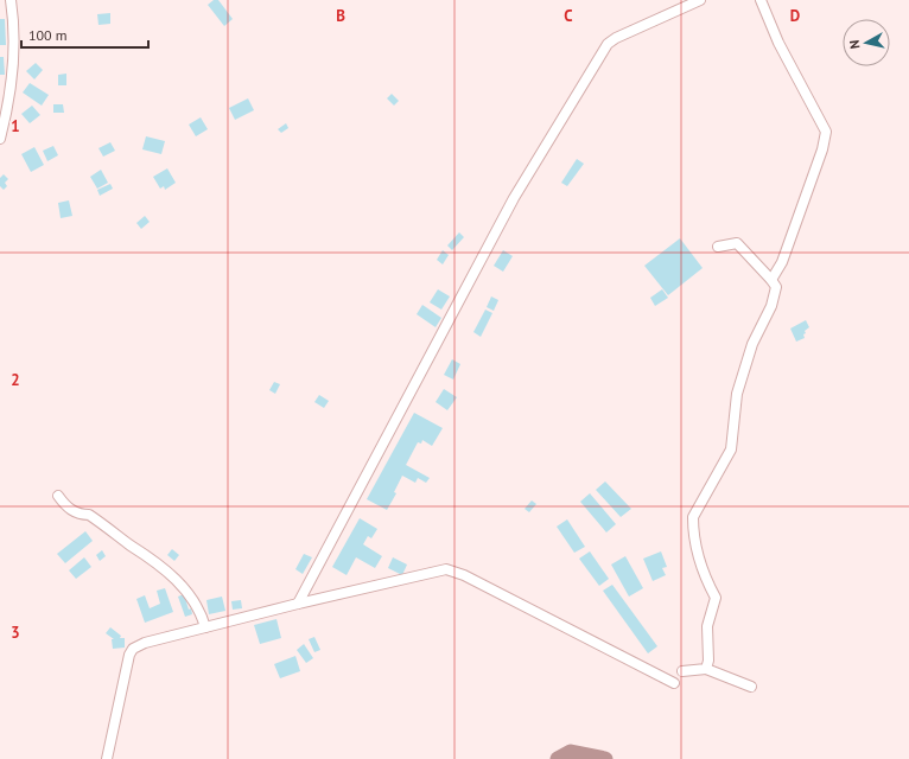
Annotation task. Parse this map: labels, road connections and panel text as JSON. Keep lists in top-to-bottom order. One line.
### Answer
{"scale_bar":"100 m","north":"left","grid":{"columns":["B","C","D"],"rows":["1","2","3"]}}
